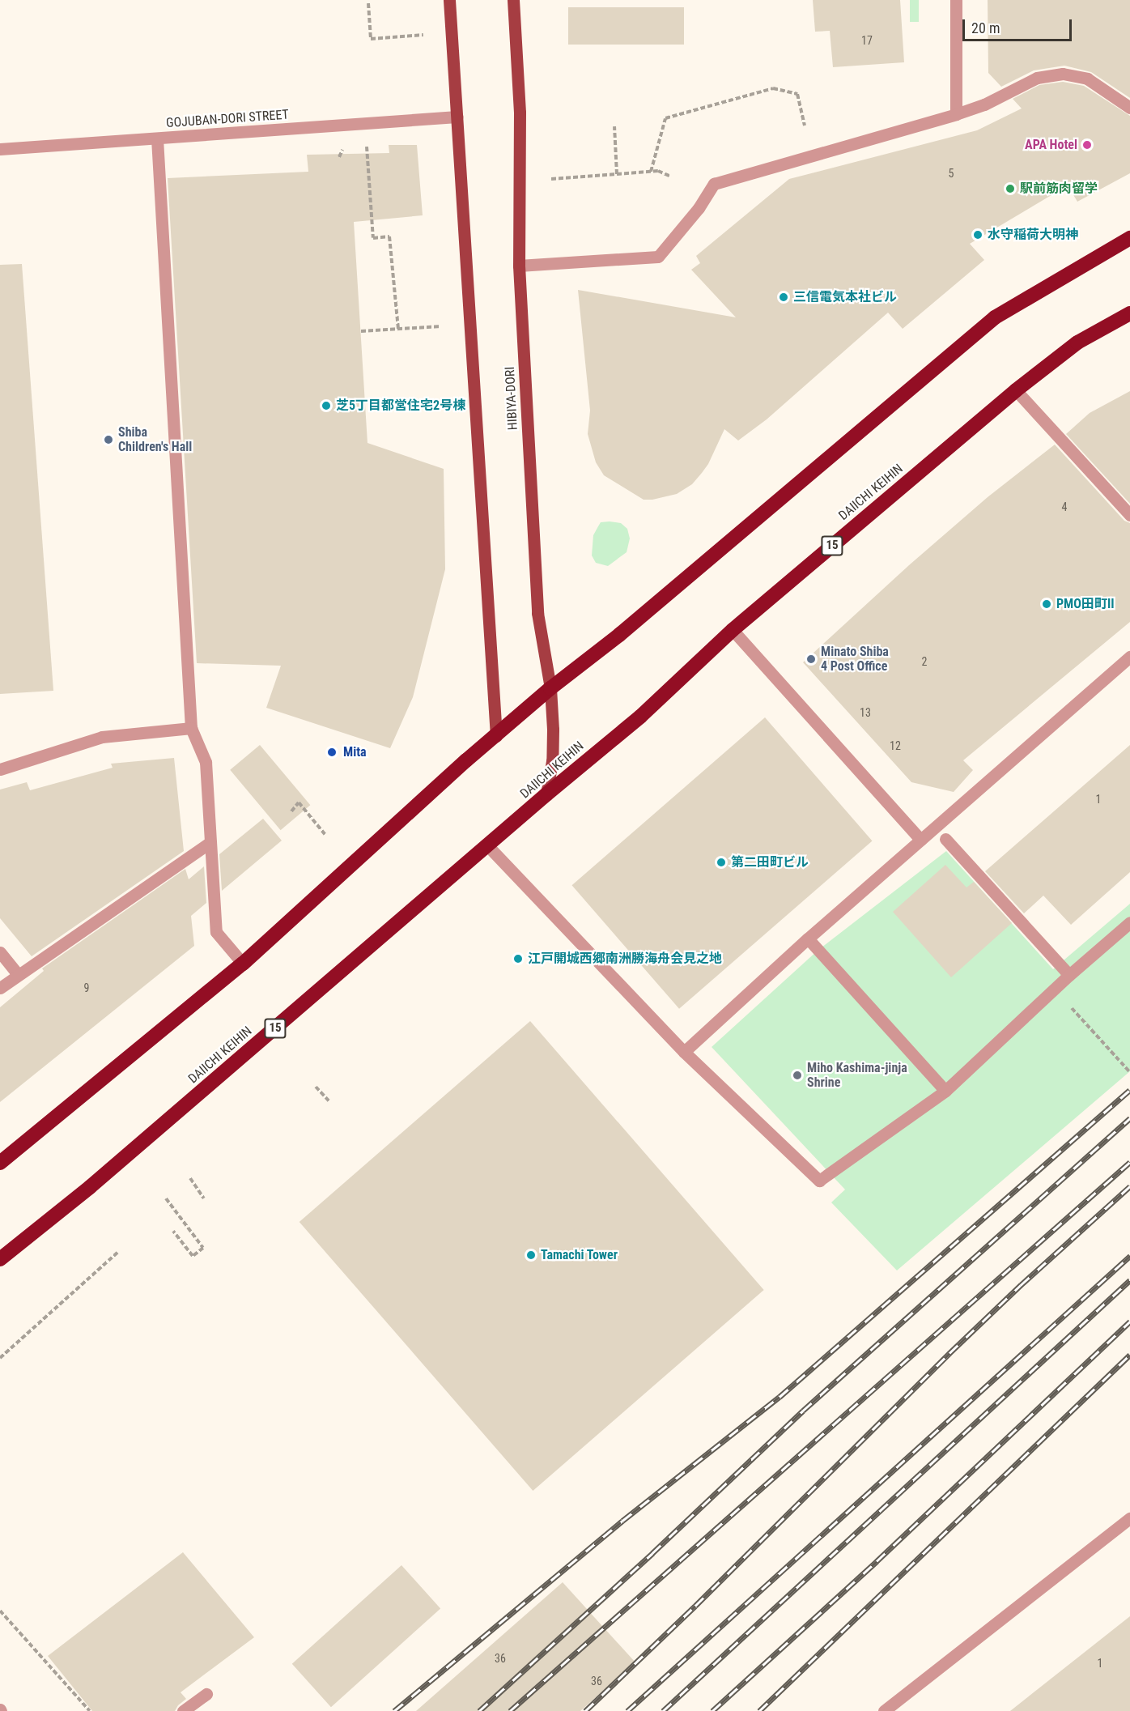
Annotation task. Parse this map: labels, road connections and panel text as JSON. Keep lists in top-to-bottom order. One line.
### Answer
{"streets":{"highway":["DAIICHI KEIHIN","15"],"main road":["HIBIYA-DORI"],"street":["GOJUBAN-DORI STREET"]},"crossings":[["HIBIYA-DORI","DAIICHI KEIHIN"]],"places":["APA Hotel","駅前筋肉留学","水守稲荷大明神","三信電気本社ビル","芝5丁目都営住宅2号棟","Shiba Children's Hall","PMO田町II","Minato Shiba 4 Post Office","Mita","第二田町ビル","江戸開城西郷南洲勝海舟会見之地","Miho Kashima-jinja Shrine","Tamachi Tower"],"house_numbers":["17","5","4","2","13","12","1","9","36","1","36"],"scale_bar":"20 m"}
